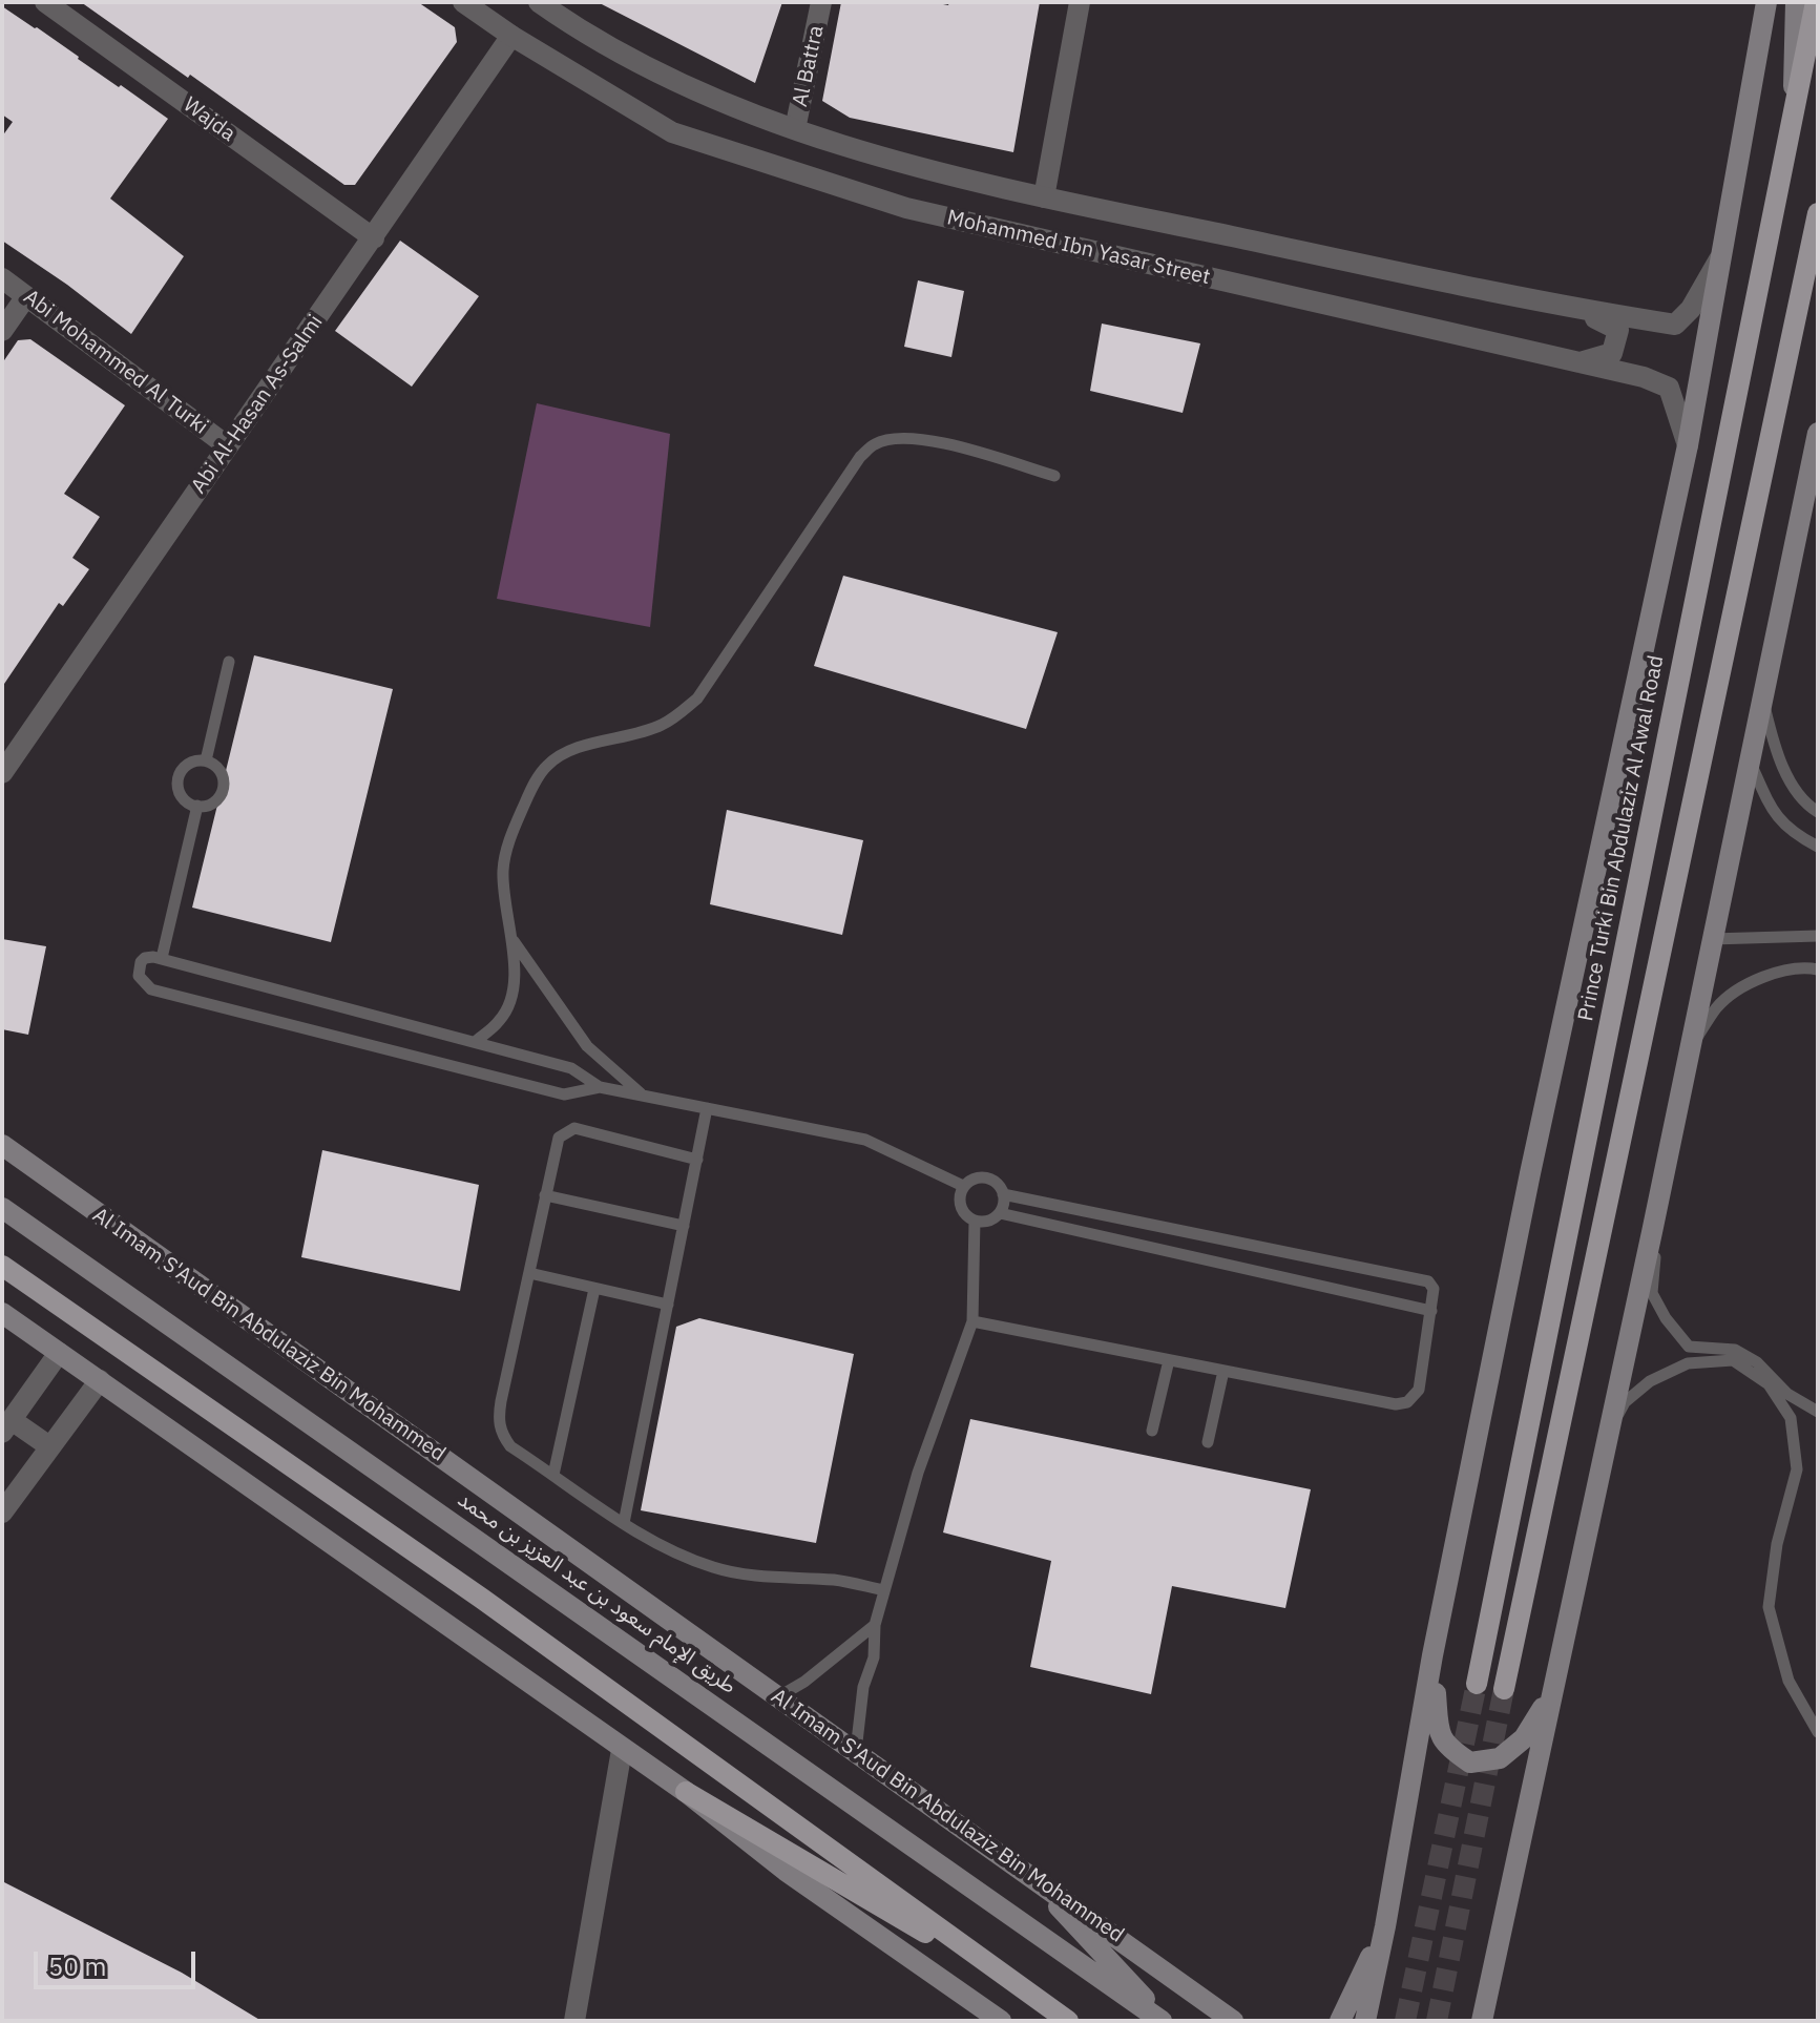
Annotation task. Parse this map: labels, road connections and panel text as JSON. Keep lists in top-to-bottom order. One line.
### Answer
{"streets":{"main road":["Prince Turki Bin Abdulaziz Al Awal Road","Al Imam S'Aud Bin Abdulaziz Bin Mohammed","طريق الإمام سعود بن عبد العزيز بن محمد"],"street":["Al Battra","Wajda","Mohammed Ibn Yasar Street","Abi Mohammed Al Turki","Abi Al-Hasan As-Salmi"]},"crossings":[["Al Battra","Mohammed Ibn Yasar Street"],["Wajda","Abi Al-Hasan As-Salmi"],["Mohammed Ibn Yasar Street","Abi Al-Hasan As-Salmi"],["Abi Mohammed Al Turki","Abi Al-Hasan As-Salmi"]],"scale_bar":"50 m"}
